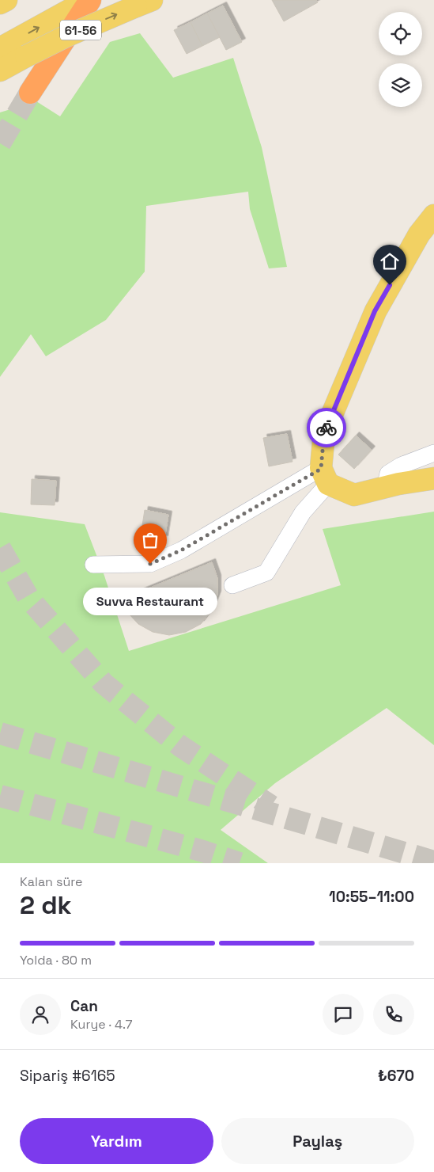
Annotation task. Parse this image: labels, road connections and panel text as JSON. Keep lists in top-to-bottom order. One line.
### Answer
{"streets":{"main road":["61-56"]},"places":["Suvva Restaurant"],"page":{"bubble":"Suvva Restaurant","heading":["2 dk","Kalan süre","10:55–11:00"],"panel":["Can","Kurye · 4.7","Sipariş #6165","₺670"],"bar":"Yolda · 80 m","buttons":["Yardım","Paylaş"]}}
